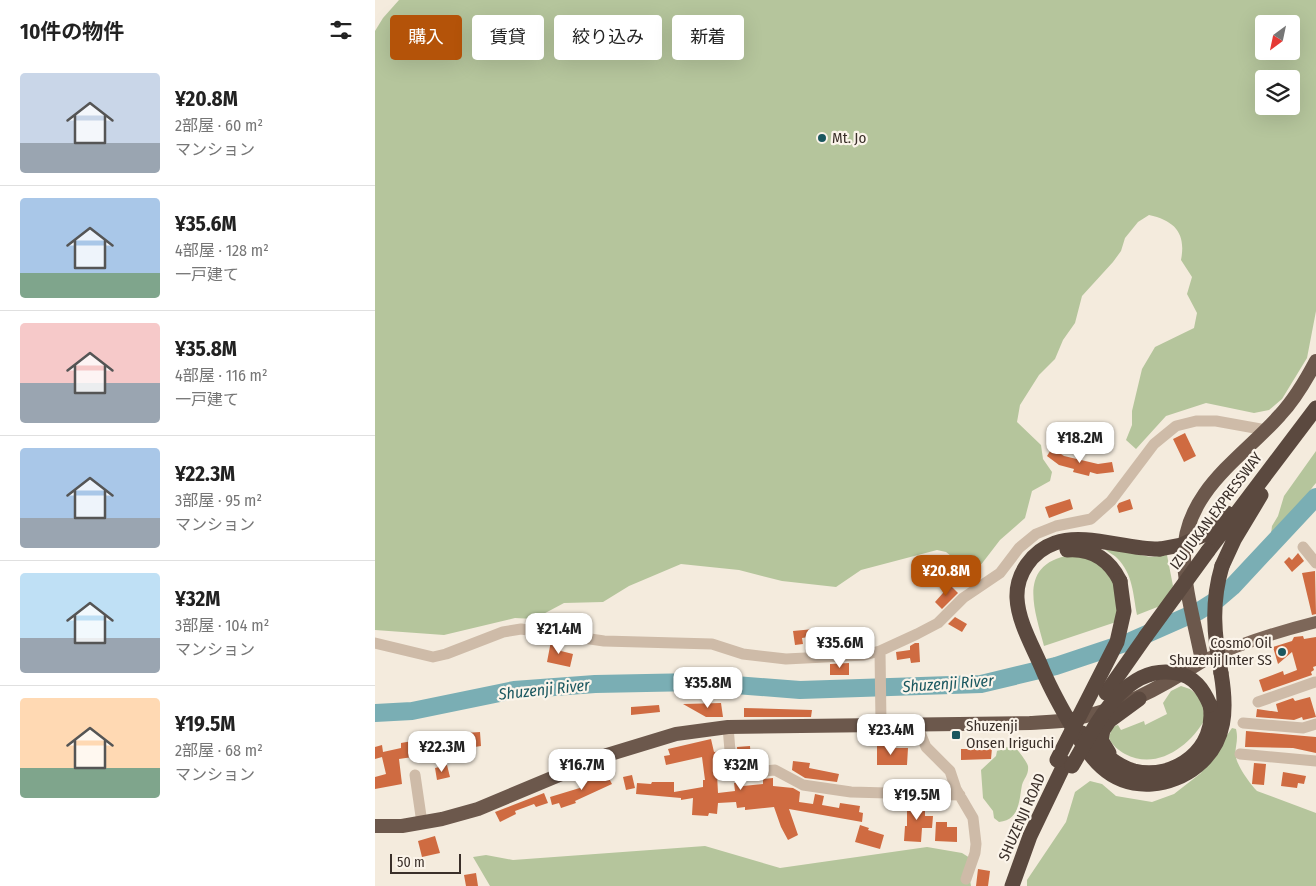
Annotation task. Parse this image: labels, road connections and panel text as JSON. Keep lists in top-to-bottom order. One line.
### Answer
{"streets":{"highway":["IZU JUKAN EXPRESSWAY","SHUZENJI ROAD"]},"crossings":[["IZU JUKAN EXPRESSWAY","SHUZENJI ROAD"]],"water":["Shuzenji River"],"places":{"other":["Mt. Jo","Cosmo Oil Shuzenji Inter SS"],"transit":["Shuzenji Onsen Iriguchi"]},"scale_bar":"50 m","north":"bottom left","page":{"heading":"10件の物件","chip":["購入","賃貸","絞り込み","新着"],"list":[{"name":"¥20.8M","note":"2部屋 · 60 m² · マンション"},{"name":"¥35.6M","note":"4部屋 · 128 m² · 一戸建て"},{"name":"¥35.8M","note":"4部屋 · 116 m² · 一戸建て"},{"name":"¥22.3M","note":"3部屋 · 95 m² · マンション"},{"name":"¥32M","note":"3部屋 · 104 m² · マンション"},{"name":"¥19.5M","note":"2部屋 · 68 m² · マンション"}],"price":["¥18.2M","¥20.8M","¥21.4M","¥35.6M","¥35.8M","¥23.4M","¥22.3M","¥16.7M","¥32M","¥19.5M"],"scale":"50 m"}}
